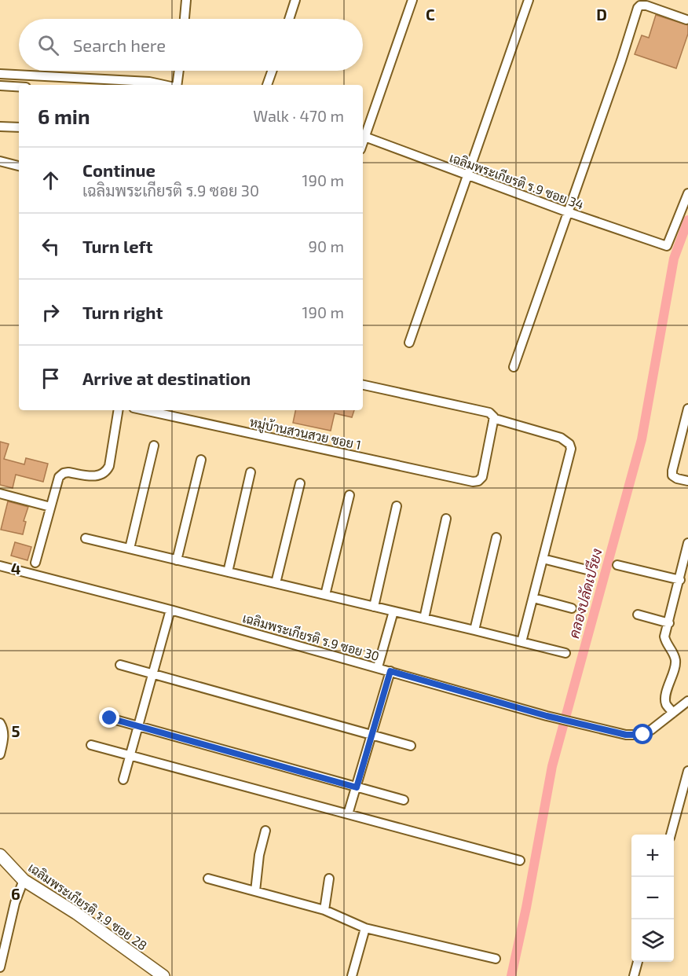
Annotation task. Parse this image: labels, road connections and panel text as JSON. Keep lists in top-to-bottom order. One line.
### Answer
{"streets":{"main road":["เฉลิมพระเกียรติ ร.9 ซอย 28"],"street":["เฉลิมพระเกียรติ ร.9 ซอย 34","หมู่บ้านสวนสวย ซอย 1","เฉลิมพระเกียรติ ร.9 ซอย 30"]},"water":["คลองปลัดเปรียง"],"page":{"search":"Search here","heading":["6 min","Walk · 470 m"],"list":[["Continue","เฉลิมพระเกียรติ ร.9 ซอย 30","190 m"],["Turn left","90 m"],["Turn right","190 m"],"Arrive at destination"],"map_buttons":["+","−"]},"grid":{"columns":["C","D"],"rows":["4","5","6"]}}
